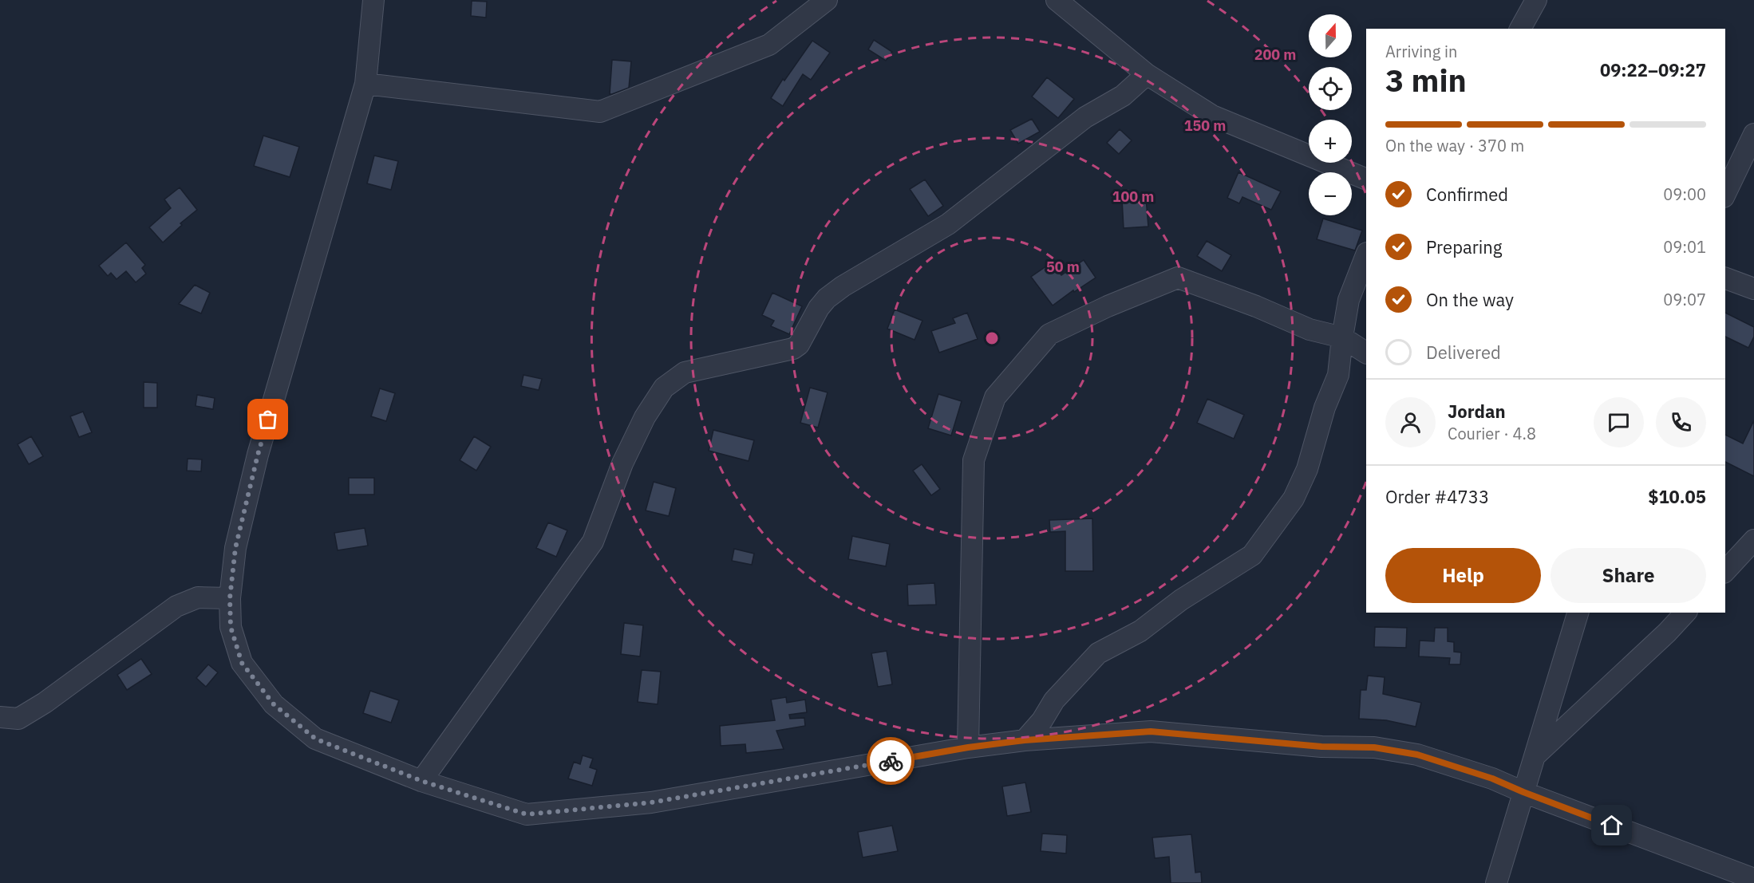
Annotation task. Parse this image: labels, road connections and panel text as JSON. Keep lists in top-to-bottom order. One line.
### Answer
{"north":"top","page":{"map_buttons":["+","−"],"heading":["3 min","Arriving in","09:22–09:27"],"panel":["Jordan","Courier · 4.8","Order #4733","$10.05"],"bar":"On the way · 370 m","list":[["Confirmed","09:00"],["Preparing","09:01"],["On the way","09:07"],"Delivered"],"buttons":["Help","Share"]},"rings":["200 m","150 m","100 m","50 m"]}
